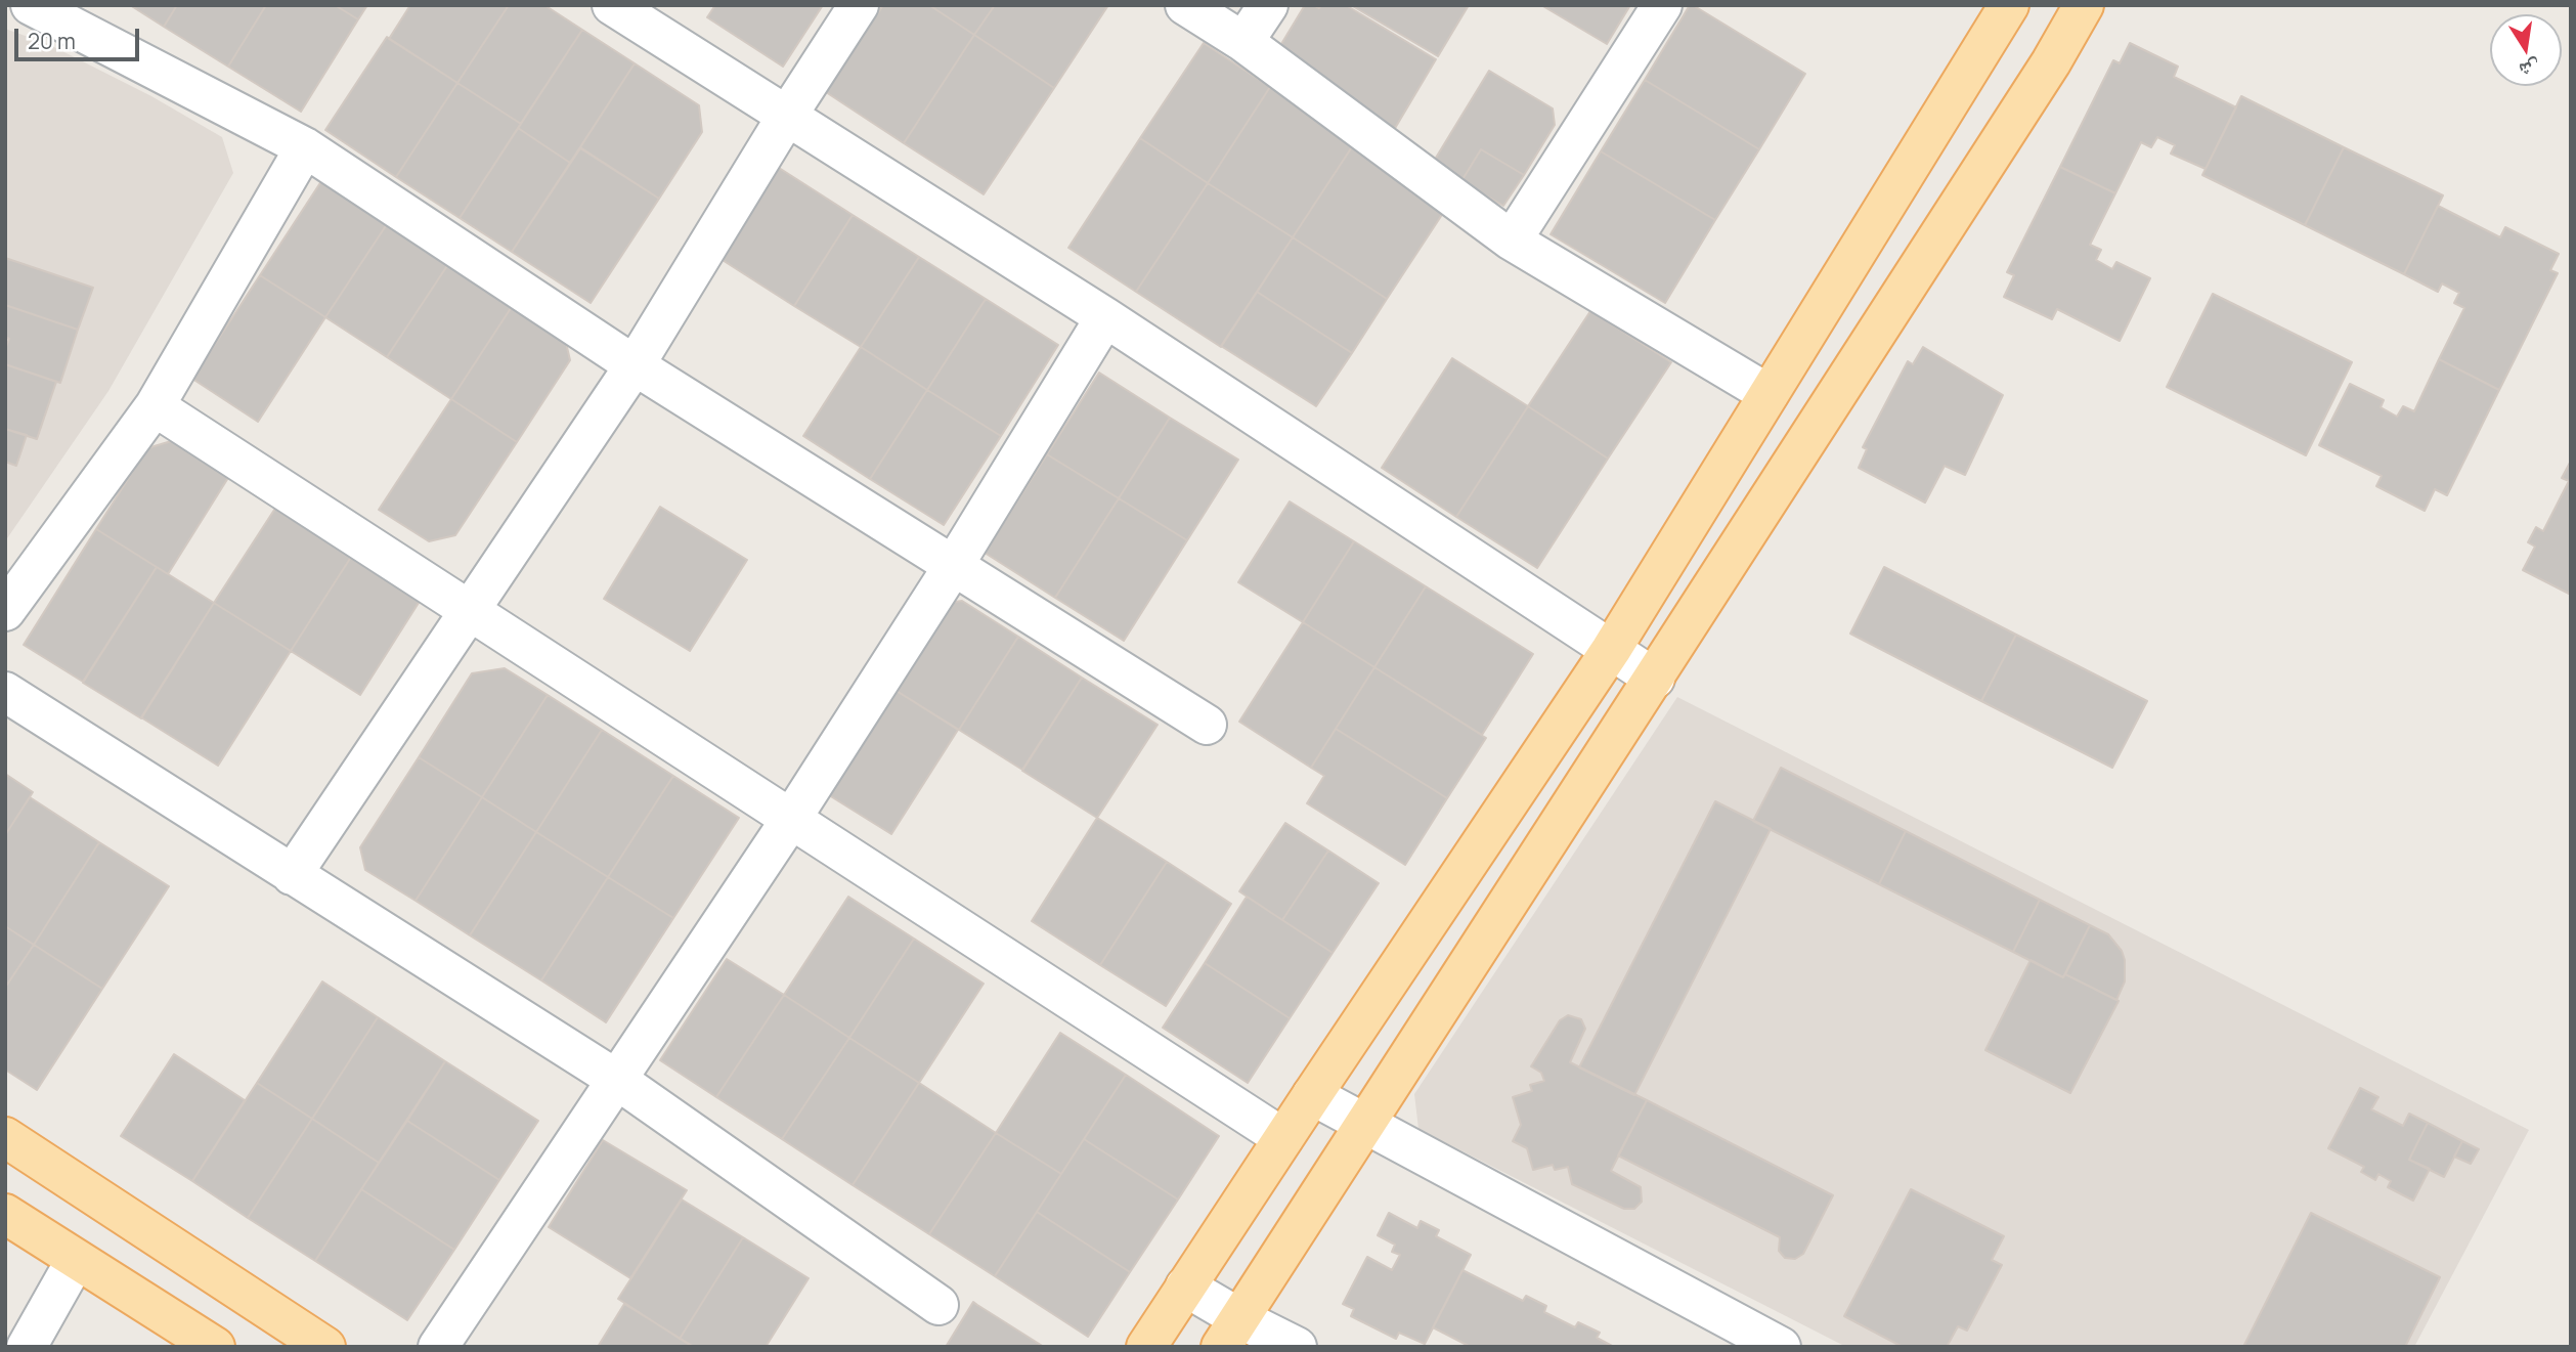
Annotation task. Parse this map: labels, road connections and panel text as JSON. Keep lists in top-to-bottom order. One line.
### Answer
{"scale_bar":"20 m","north":"bottom"}
